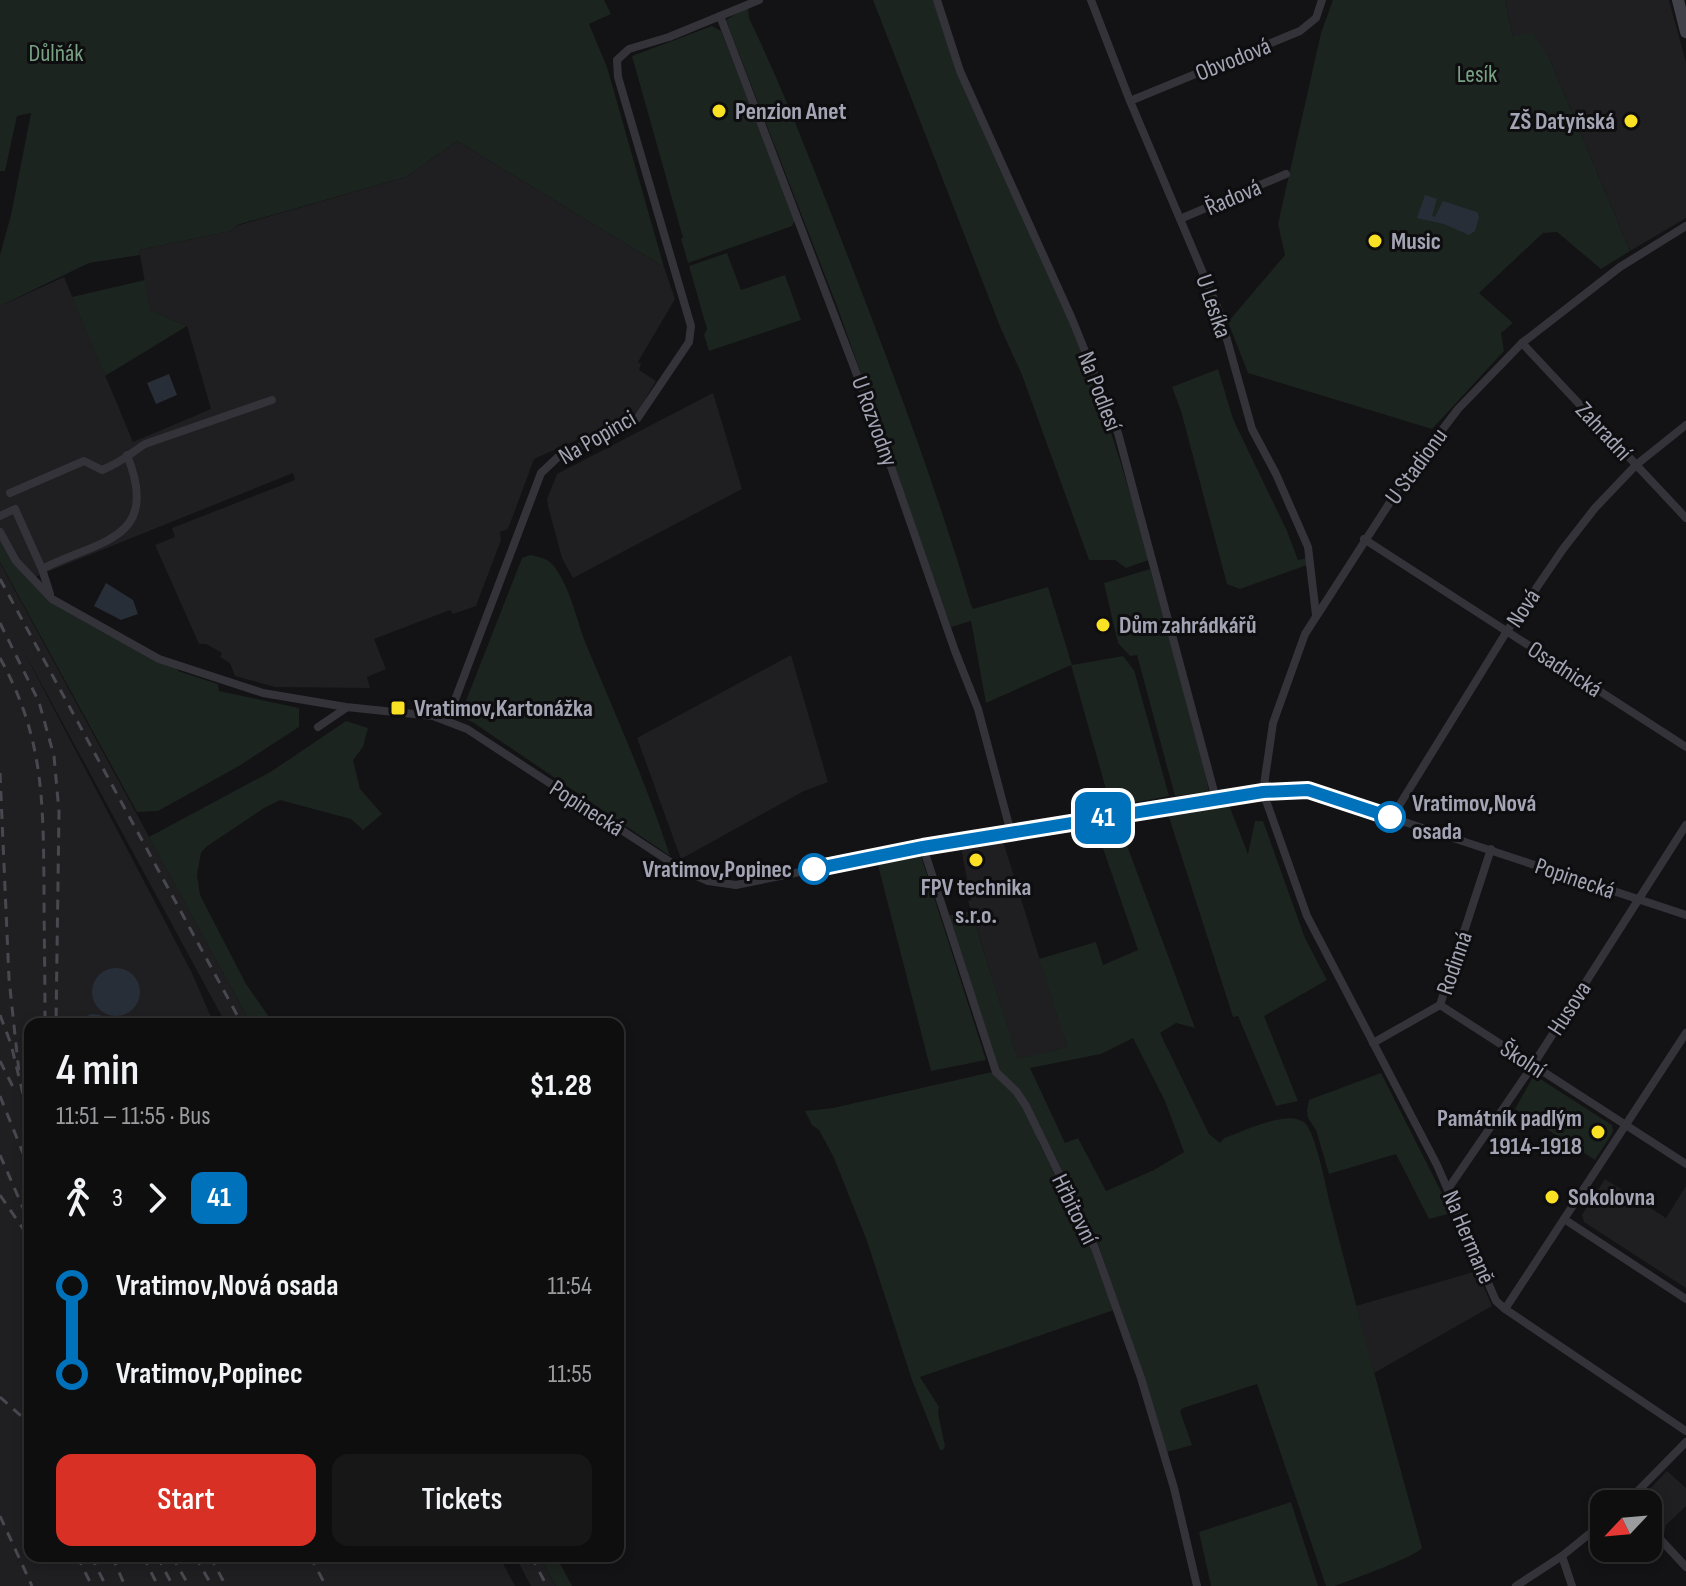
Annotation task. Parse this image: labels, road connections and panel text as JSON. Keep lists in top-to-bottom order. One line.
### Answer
{"streets":{"street":["Obvodová","Řadová","U Lesíka","Na Podlesí","U Rozvodny","Zahradní","Na Popinci","U Stadionu","Nová","Osadnická","Popinecká","Rodinná","Husova","Školní","Hřbitovní","Na Hermaně"]},"crossings":[["Obvodová","U Lesíka"],["Řadová","U Lesíka"],["U Lesíka","U Stadionu"],["Na Podlesí","Popinecká"],["U Rozvodny","Na Popinci"],["U Rozvodny","Popinecká"],["Zahradní","U Stadionu"],["Zahradní","Nová"],["Na Popinci","Popinecká"],["U Stadionu","Osadnická"],["U Stadionu","Popinecká"],["U Stadionu","Na Hermaně"],["Nová","Osadnická"],["Nová","Popinecká"],["Popinecká","Rodinná"],["Popinecká","Husova"],["Popinecká","Hřbitovní"],["Popinecká","Na Hermaně"],["Rodinná","Školní"],["Rodinná","Na Hermaně"],["Husova","Školní"],["Husova","Na Hermaně"]],"parks":["Důlňák","Lesík"],"places":{"other":["Penzion Anet","ZŠ Datyňská","Music","Dům zahrádkářů","Vratimov,Nová osada","FPV technika s.r.o.","Vratimov,Popinec","Památník padlým 1914-1918","Sokolovna"],"transit":["Vratimov,Kartonážka"]},"lines":["bus line 41"],"north":"bottom left","page":{"on_map":"41","heading":["4 min","11:51 – 11:55 · Bus","$1.28"],"legs":["3","41"],"list":[{"name":"Vratimov,Nová osada","value":"11:54"},{"name":"Vratimov,Popinec","value":"11:55"}],"buttons":["Start","Tickets"]}}
